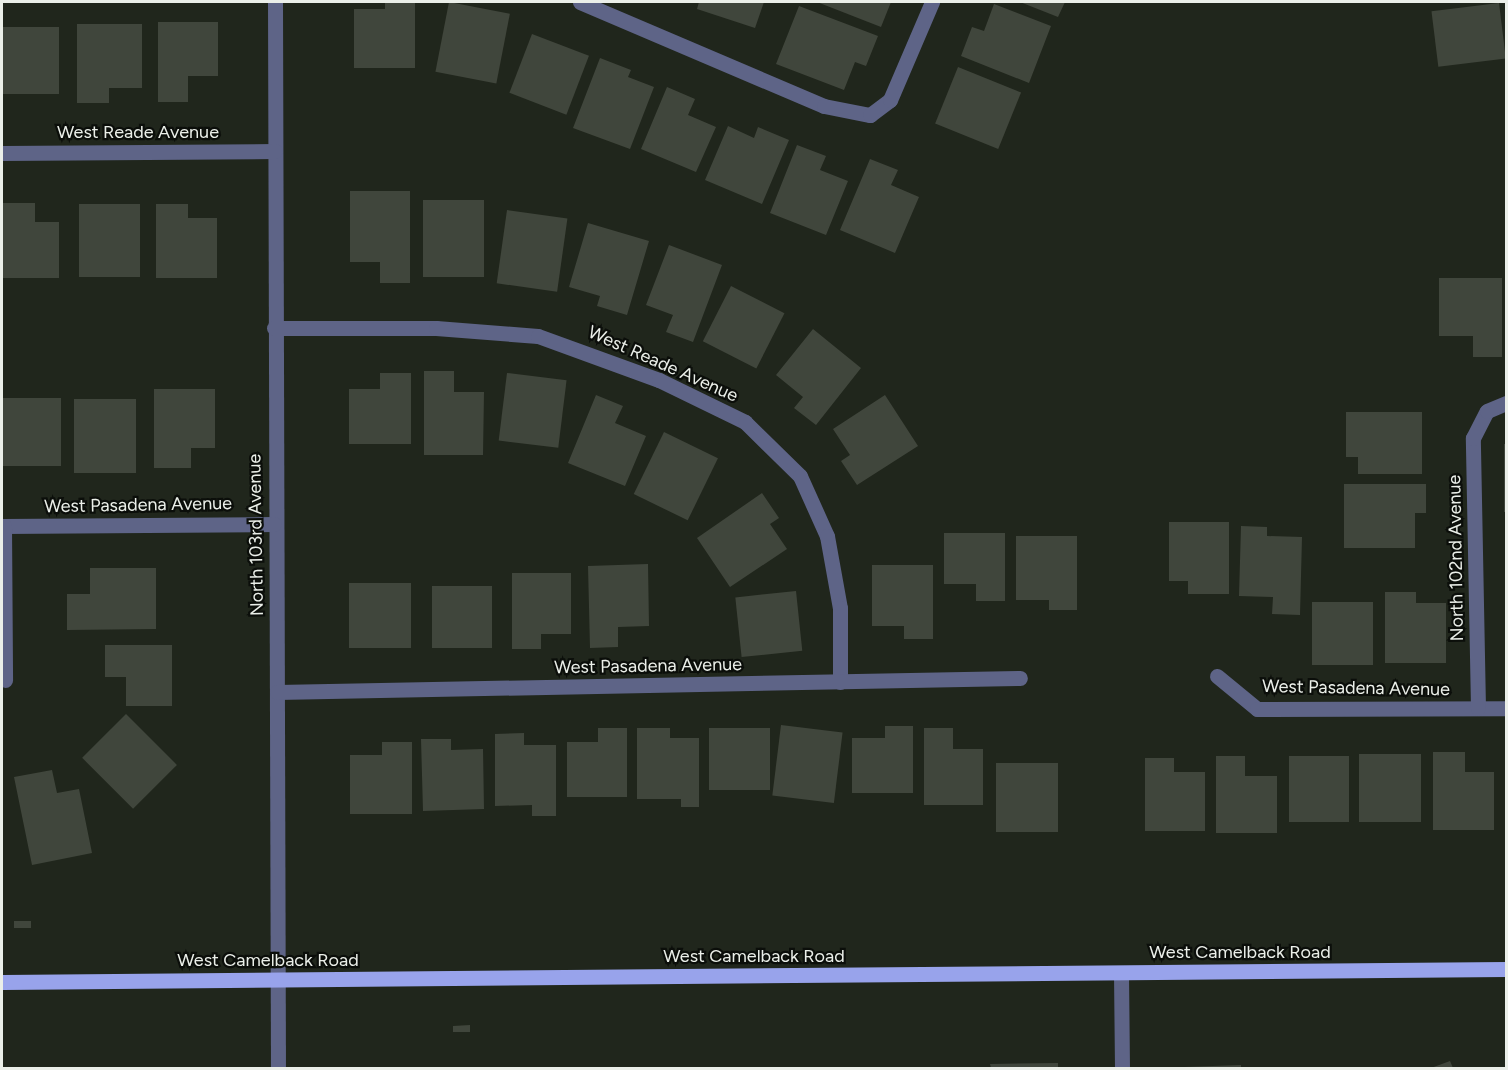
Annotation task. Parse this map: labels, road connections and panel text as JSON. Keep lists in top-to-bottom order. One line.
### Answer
{"streets":{"main road":["West Camelback Road"],"street":["West Reade Avenue","West Pasadena Avenue","North 103rd Avenue","North 102nd Avenue"]},"crossings":[["West Reade Avenue","West Pasadena Avenue"],["West Reade Avenue","North 103rd Avenue"],["West Pasadena Avenue","North 103rd Avenue"],["West Pasadena Avenue","North 102nd Avenue"],["North 103rd Avenue","West Camelback Road"]]}
